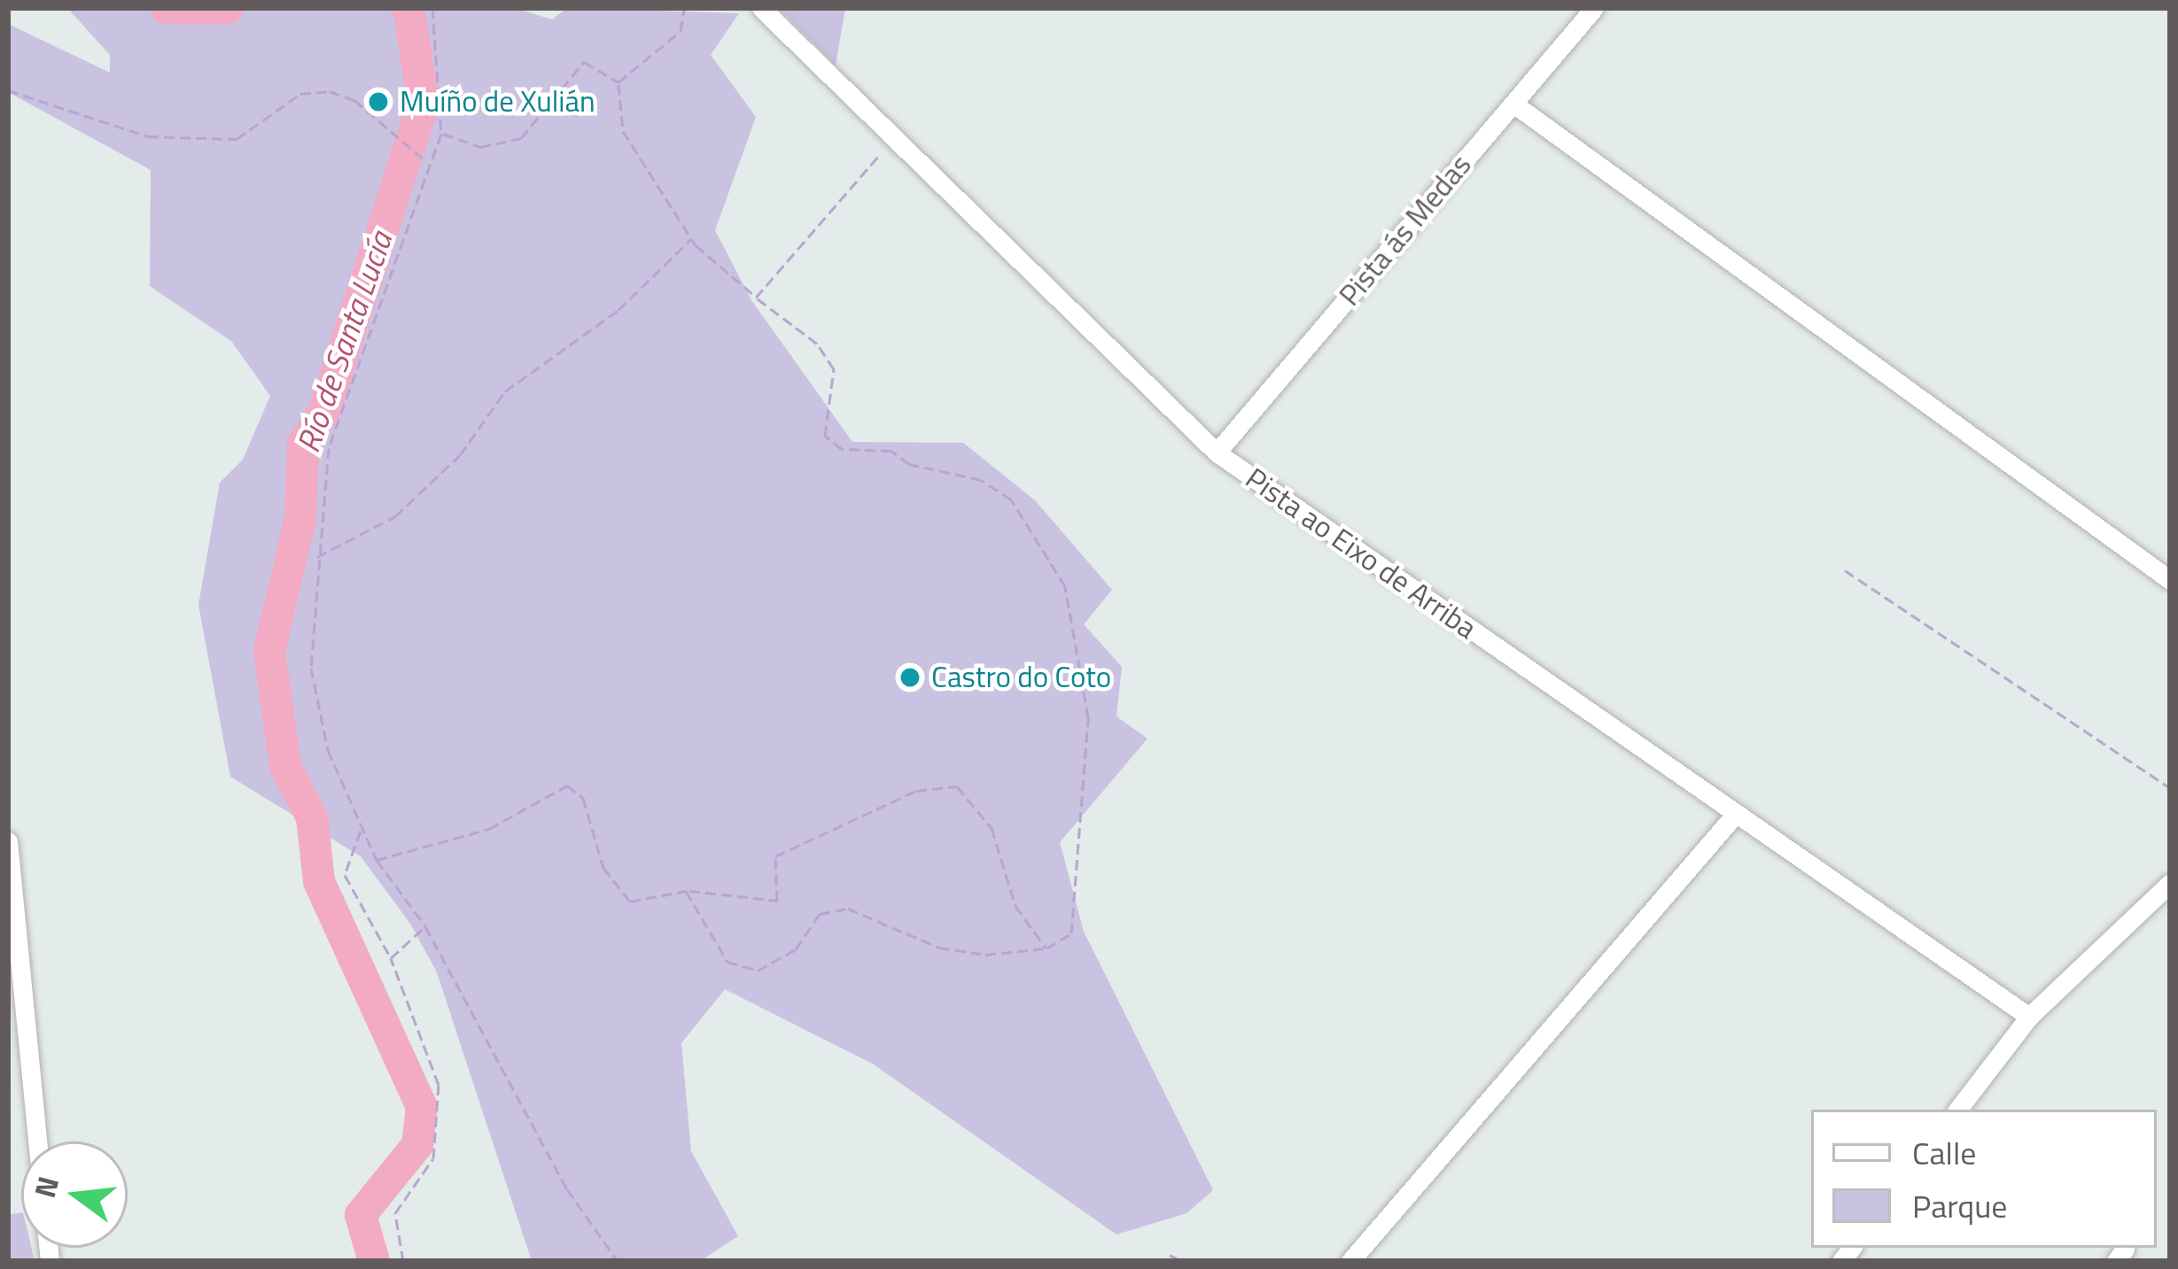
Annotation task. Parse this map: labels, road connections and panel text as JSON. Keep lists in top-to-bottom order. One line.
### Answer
{"streets":{"street":["Pista ás Medas","Pista ao Eixo de Arriba"]},"crossings":[["Pista ás Medas","Pista ao Eixo de Arriba"]],"water":["Río de Santa Lucía"],"places":["Muíño de Xulián","Castro do Coto"],"legend":["Calle","Parque"],"north":"left"}
